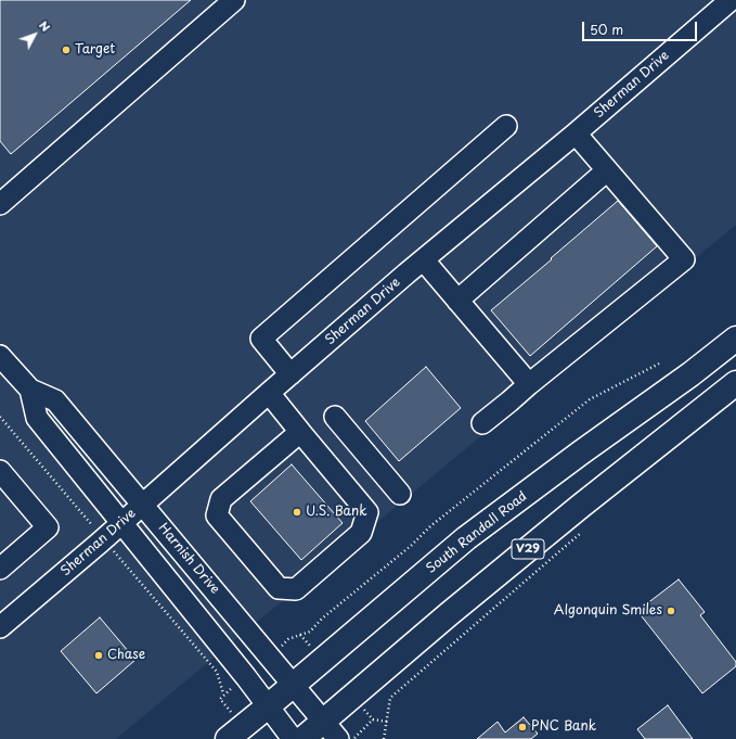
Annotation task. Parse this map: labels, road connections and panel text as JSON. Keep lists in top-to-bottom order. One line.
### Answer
{"streets":{"main road":["South Randall Road","V29"],"street":["Sherman Drive","Harnish Drive"]},"crossings":[["Sherman Drive","Harnish Drive"],["South Randall Road","Harnish Drive"],["V29","Harnish Drive"]],"places":["Target","U.S. Bank","Algonquin Smiles","Chase","PNC Bank"],"scale_bar":"50 m","north":"top right"}
